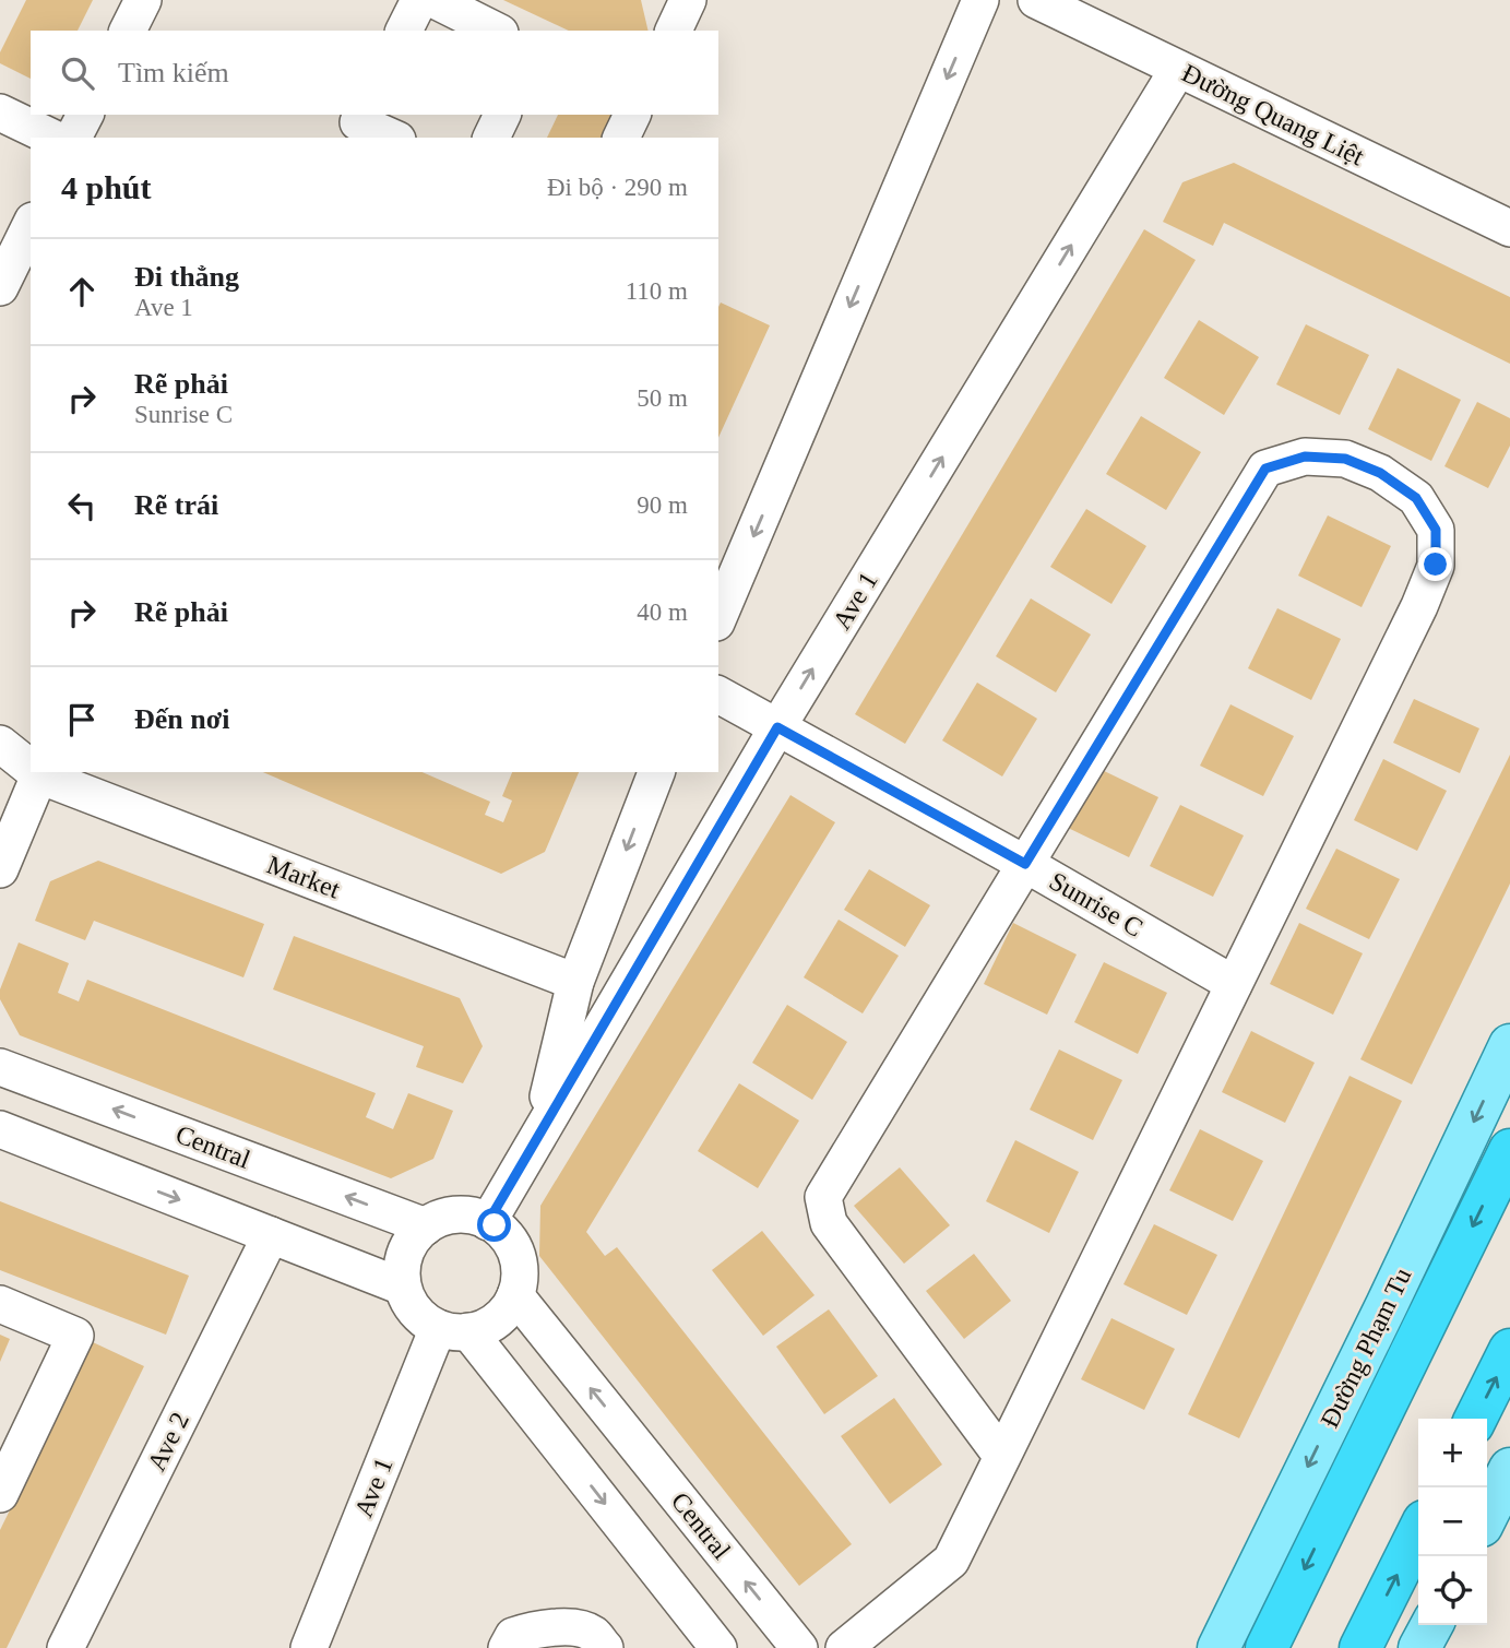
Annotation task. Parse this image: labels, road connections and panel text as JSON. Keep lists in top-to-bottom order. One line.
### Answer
{"streets":{"highway":["Đường Phạm Tu"],"street":["Đường Quang Liệt","Ave 1","Market","Sunrise C","Central","Ave 2"]},"crossings":[["Đường Quang Liệt","Ave 1"],["Ave 1","Market"],["Ave 1","Sunrise C"],["Ave 1","Central"]],"one_way":["Đường Phạm Tu"],"page":{"search":"Tìm kiếm","heading":["4 phút","Đi bộ · 290 m"],"list":[["Đi thẳng","Ave 1","110 m"],["Rẽ phải","Sunrise C","50 m"],["Rẽ trái","90 m"],["Rẽ phải","40 m"],"Đến nơi"],"map_buttons":["+","−"]}}
